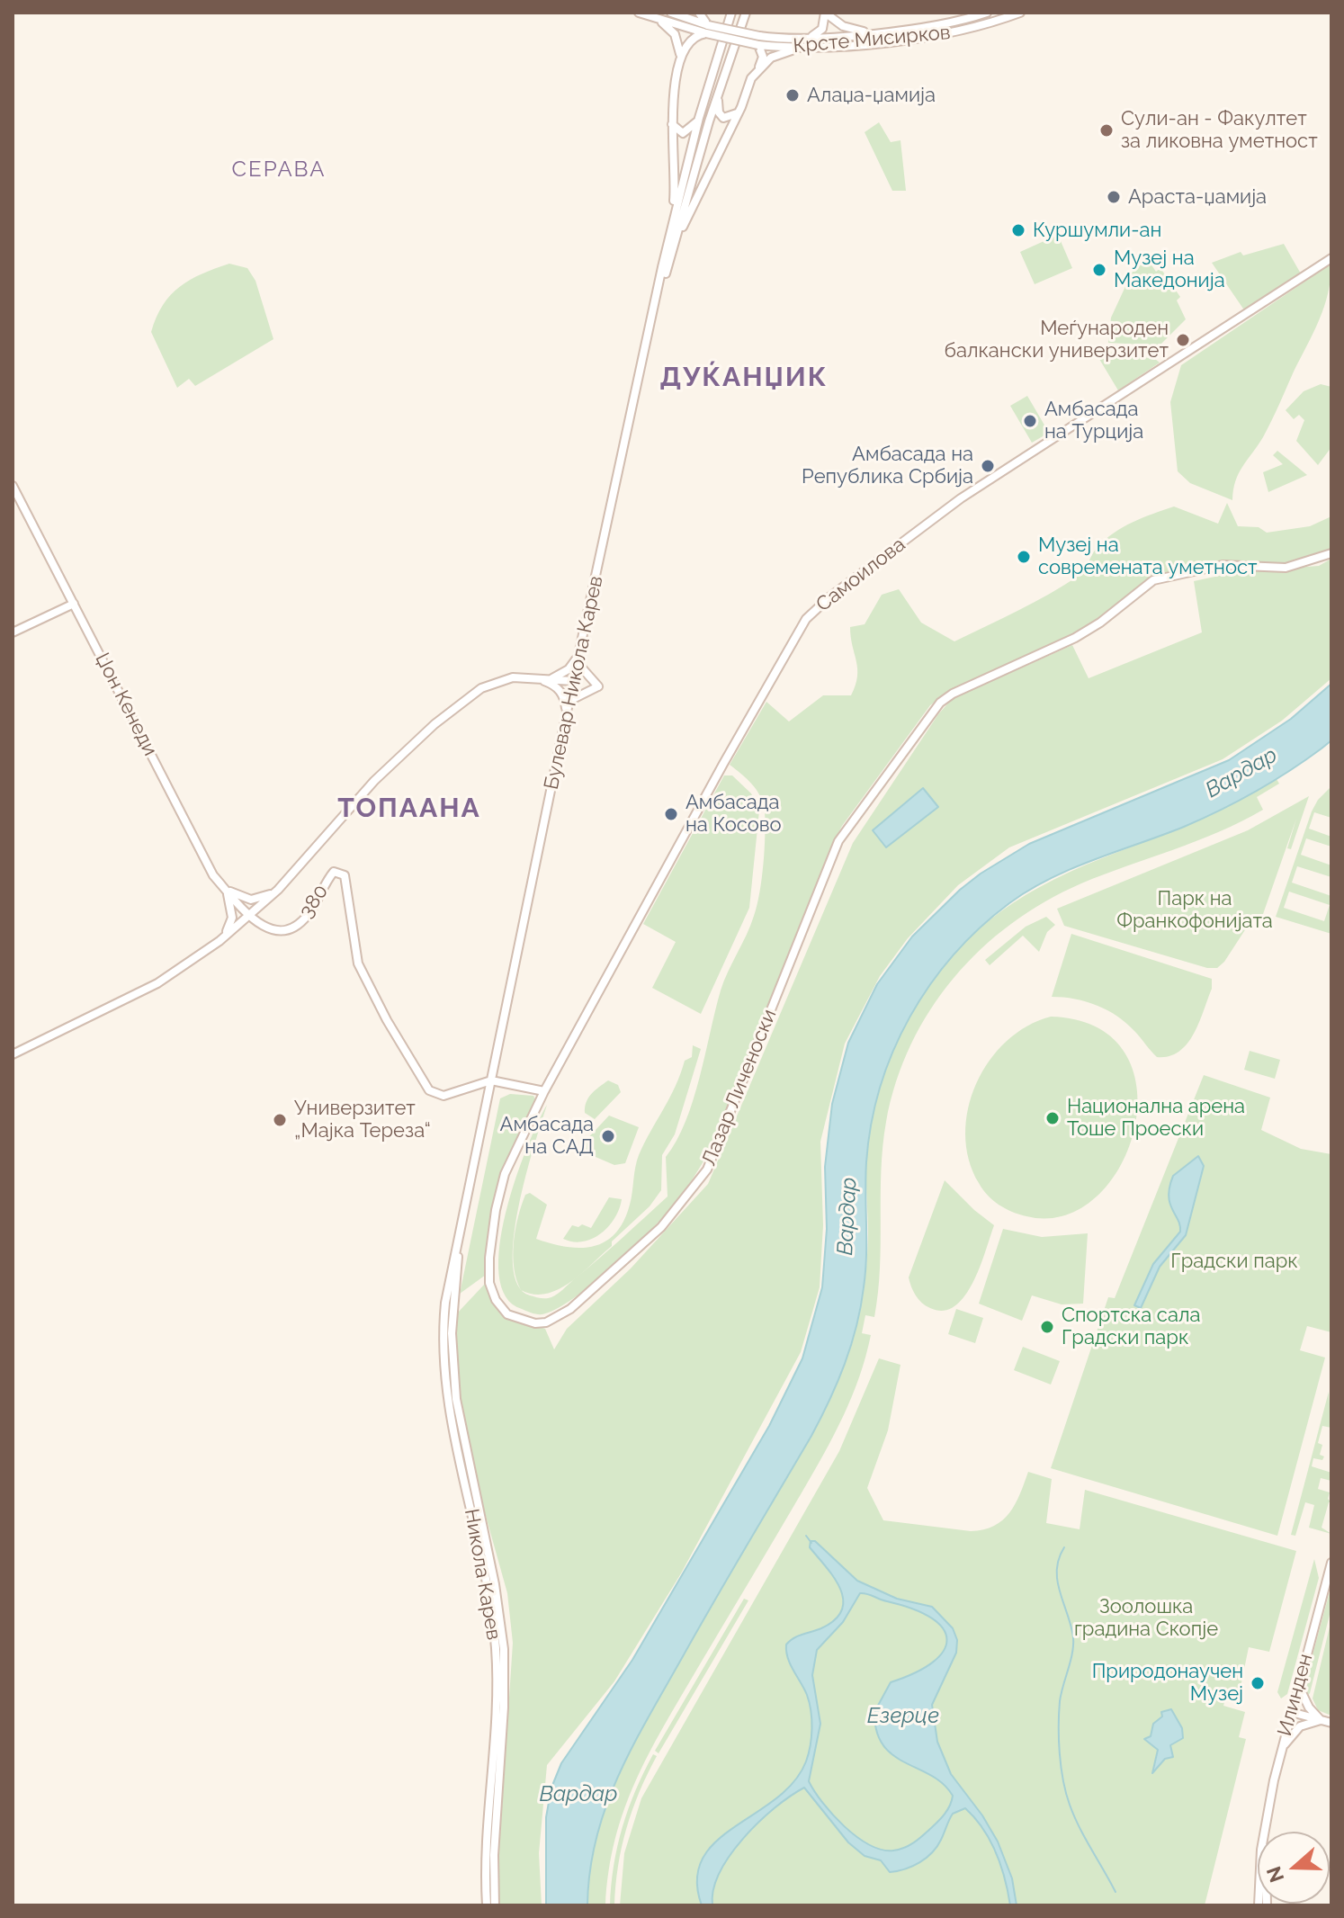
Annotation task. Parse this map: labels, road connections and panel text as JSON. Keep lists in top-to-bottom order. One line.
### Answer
{"streets":{"street":["Крсте Мисирков","Самоилова","Булевар Никола Карев","Џон Кенеди","380","Лазар Личеноски","Никола Карев","Илинден"]},"crossings":[["Самоилова","Лазар Личеноски"],["Булевар Никола Карев","380"],["Булевар Никола Карев","Никола Карев"],["Џон Кенеди","380"],["380","Никола Карев"]],"districts":["СЕРАВА","ДУЌАНЏИК","ТОПААНА"],"water":["Вардар","Езерце"],"parks":["Парк на Франкофонијата","Градски парк","Зоолошка градина Скопје"],"places":["Алаџа-џамија","Сули-ан - Факултет за ликовна уметност","Араста-џамија","Куршумли-ан","Музеј на Македонија","Меѓународен балкански универзитет","Амбасада на Турција","Амбасада на Република Србија","Музеј на современата уметност","Амбасада на Косово","Национална арена Тоше Проески","Универзитет „Мајка Тереза“","Амбасада на САД","Спортска сала Градски парк","Природонаучен Музеј"],"north":"left"}
